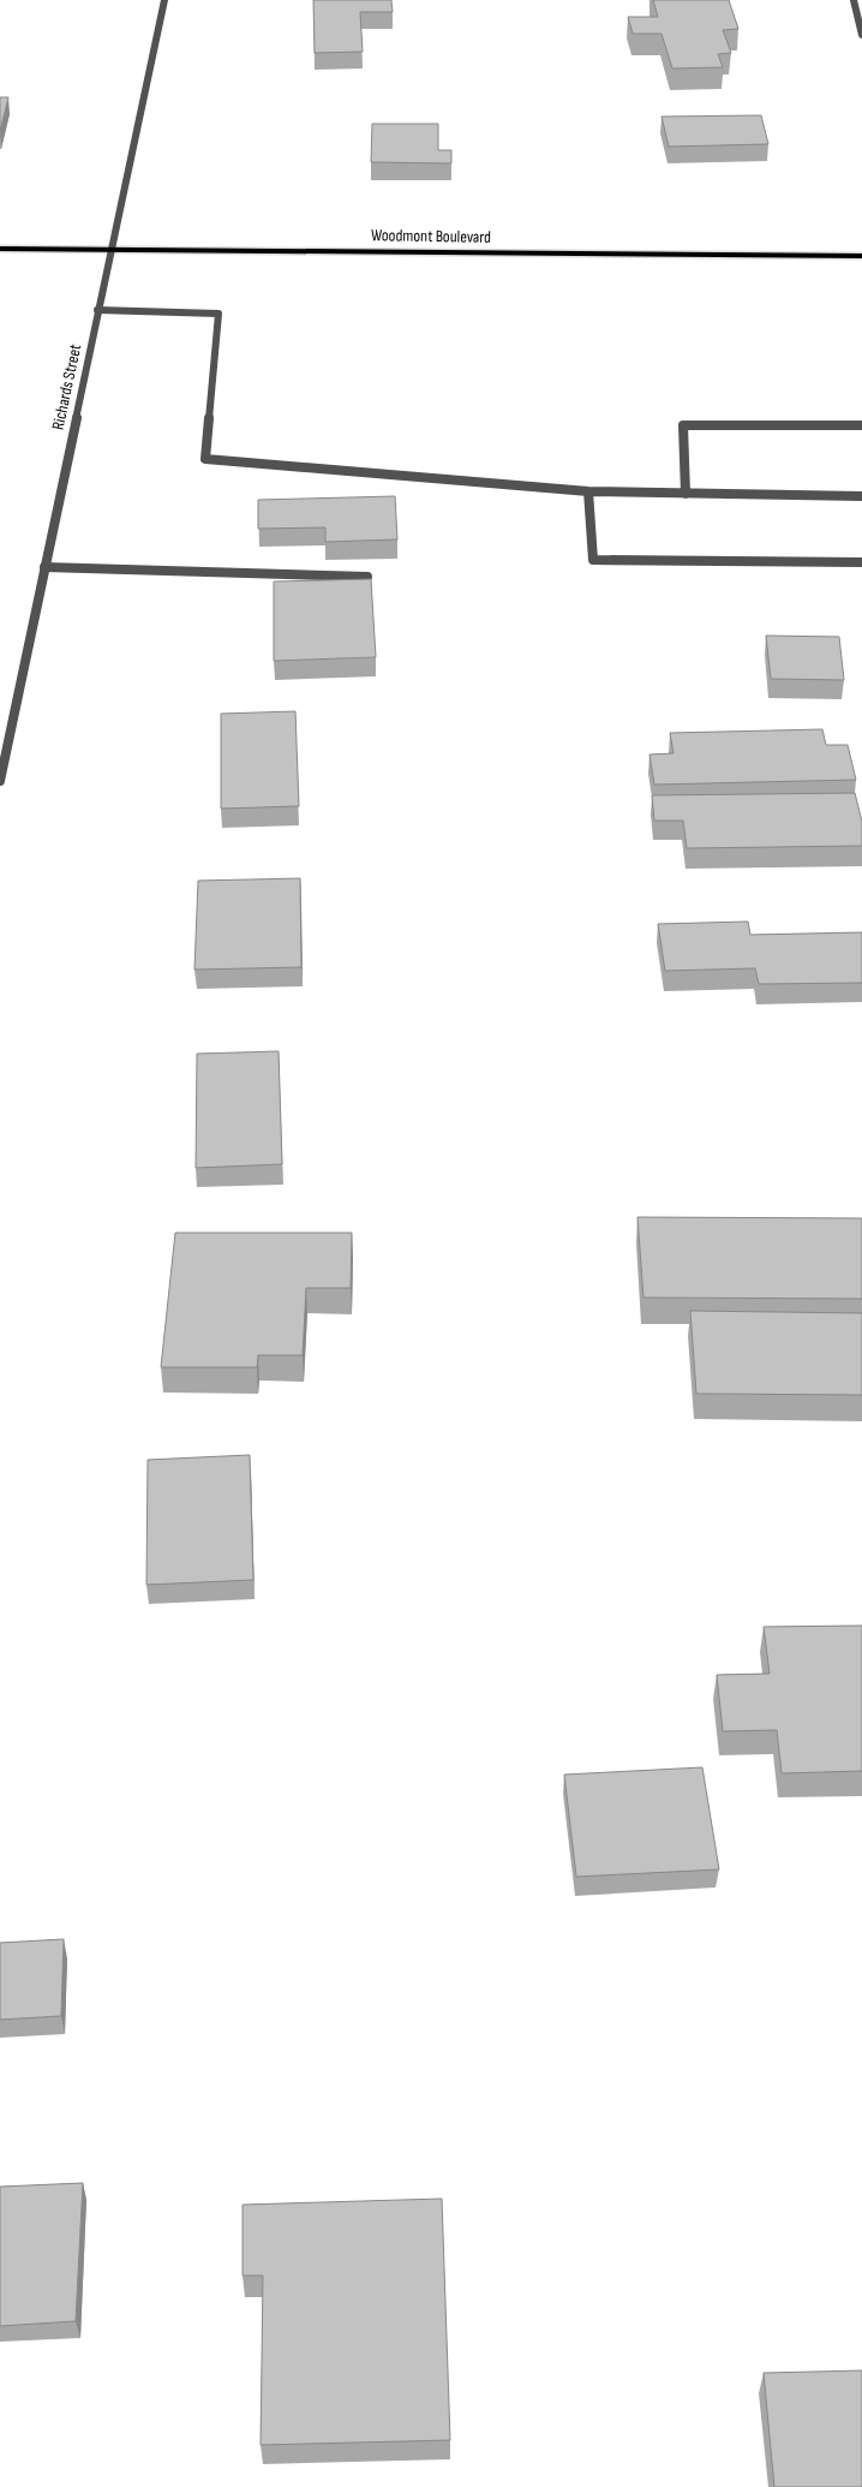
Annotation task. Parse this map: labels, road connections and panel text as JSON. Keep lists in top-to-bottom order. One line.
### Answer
{"streets":{"main road":["Woodmont Boulevard"],"street":["Richards Street"]},"crossings":[["Woodmont Boulevard","Richards Street"]]}
